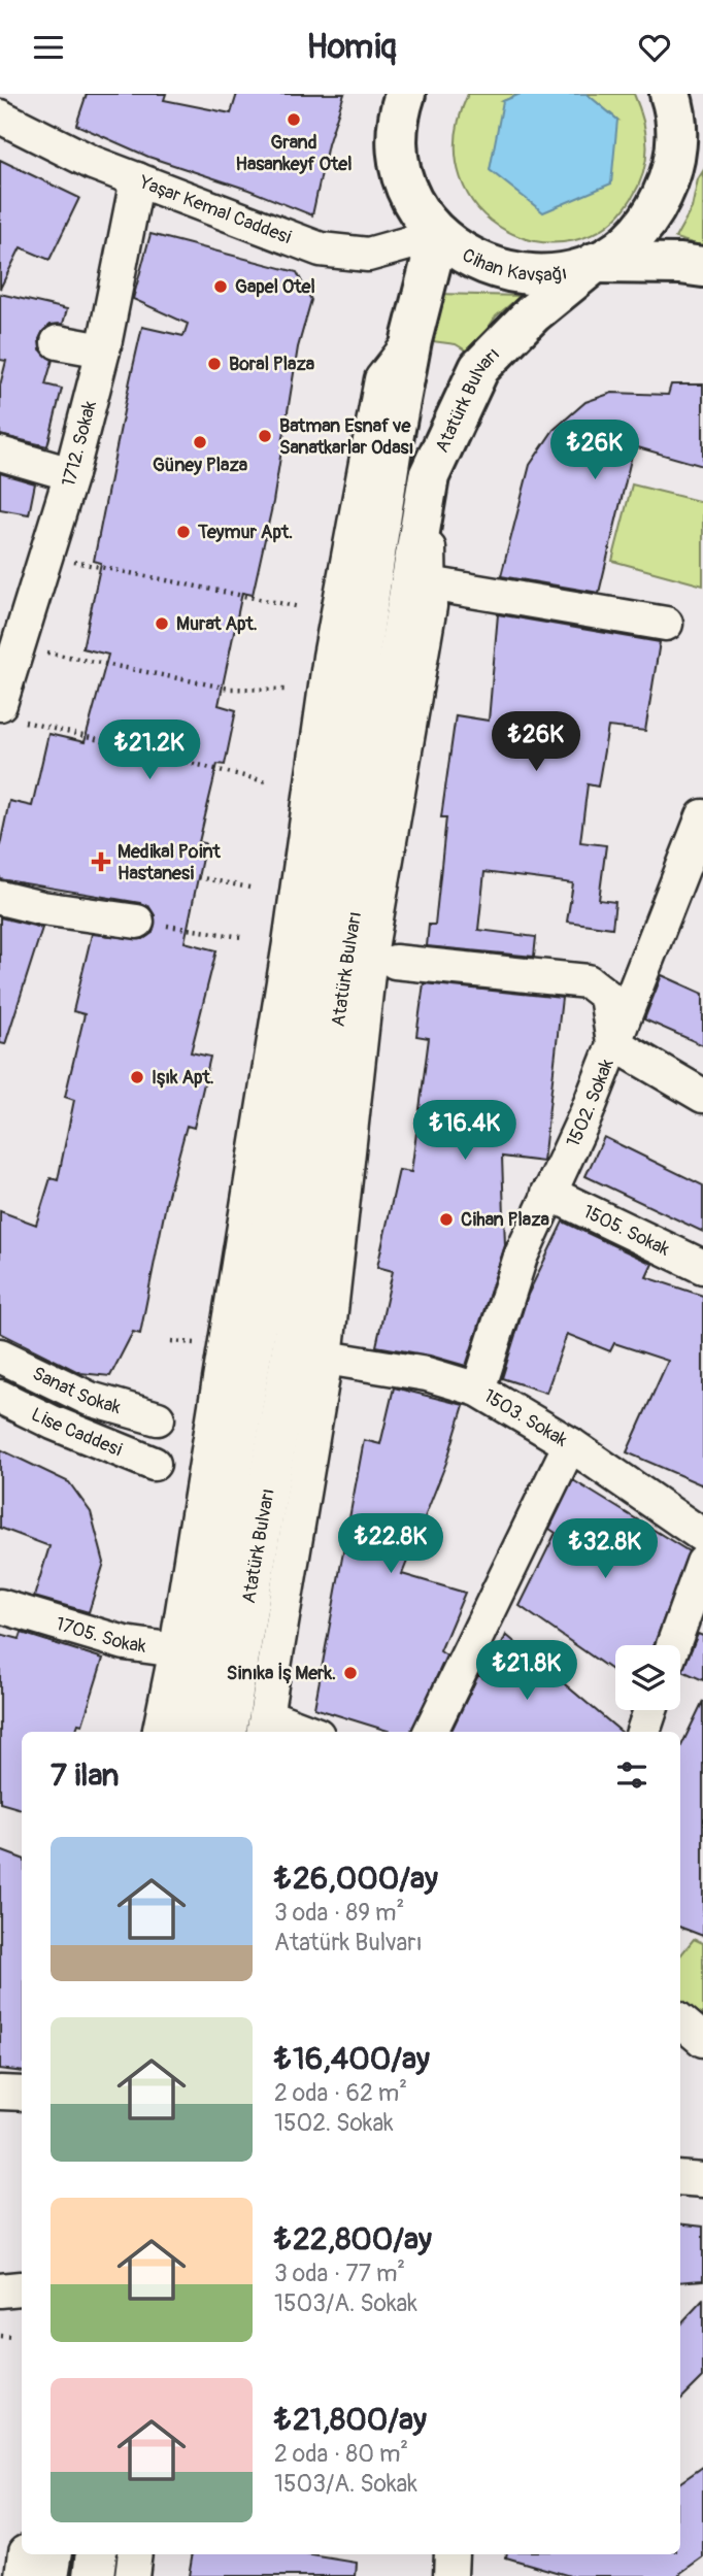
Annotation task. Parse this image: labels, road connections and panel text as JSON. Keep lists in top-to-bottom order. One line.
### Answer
{"streets":{"main road":["Cihan Kavşağı","Atatürk Bulvarı"],"street":["Yaşar Kemal Caddesi","1712. Sokak","1502. Sokak","1505. Sokak","Sanat Sokak","1503. Sokak","Lise Caddesi","1705. Sokak"]},"crossings":[["Yaşar Kemal Caddesi","Cihan Kavşağı"],["Yaşar Kemal Caddesi","Atatürk Bulvarı"],["Yaşar Kemal Caddesi","1712. Sokak"],["Cihan Kavşağı","Atatürk Bulvarı"],["Atatürk Bulvarı","1705. Sokak"],["1502. Sokak","1505. Sokak"],["1502. Sokak","1503. Sokak"]],"places":{"other":["Grand Hasankeyf Otel","Gapel Otel","Boral Plaza","Batman Esnaf ve Sanatkarlar Odası","Güney Plaza","Teymur Apt.","Murat Apt.","Işık Apt.","Cihan Plaza","Sinıka İş Merk."],"health":["Medikal Point Hastanesi"]},"page":{"header":"Homiq","price":["₺26K","₺26K","₺21.2K","₺16.4K","₺22.8K","₺32.8K","₺21.8K"],"heading":"7 ilan","list":[{"name":"₺26,000/ay","note":"3 oda · 89 m² · Atatürk Bulvarı"},{"name":"₺16,400/ay","note":"2 oda · 62 m² · 1502. Sokak"},{"name":"₺22,800/ay","note":"3 oda · 77 m² · 1503/A. Sokak"},{"name":"₺21,800/ay","note":"2 oda · 80 m² · 1503/A. Sokak"}]}}
